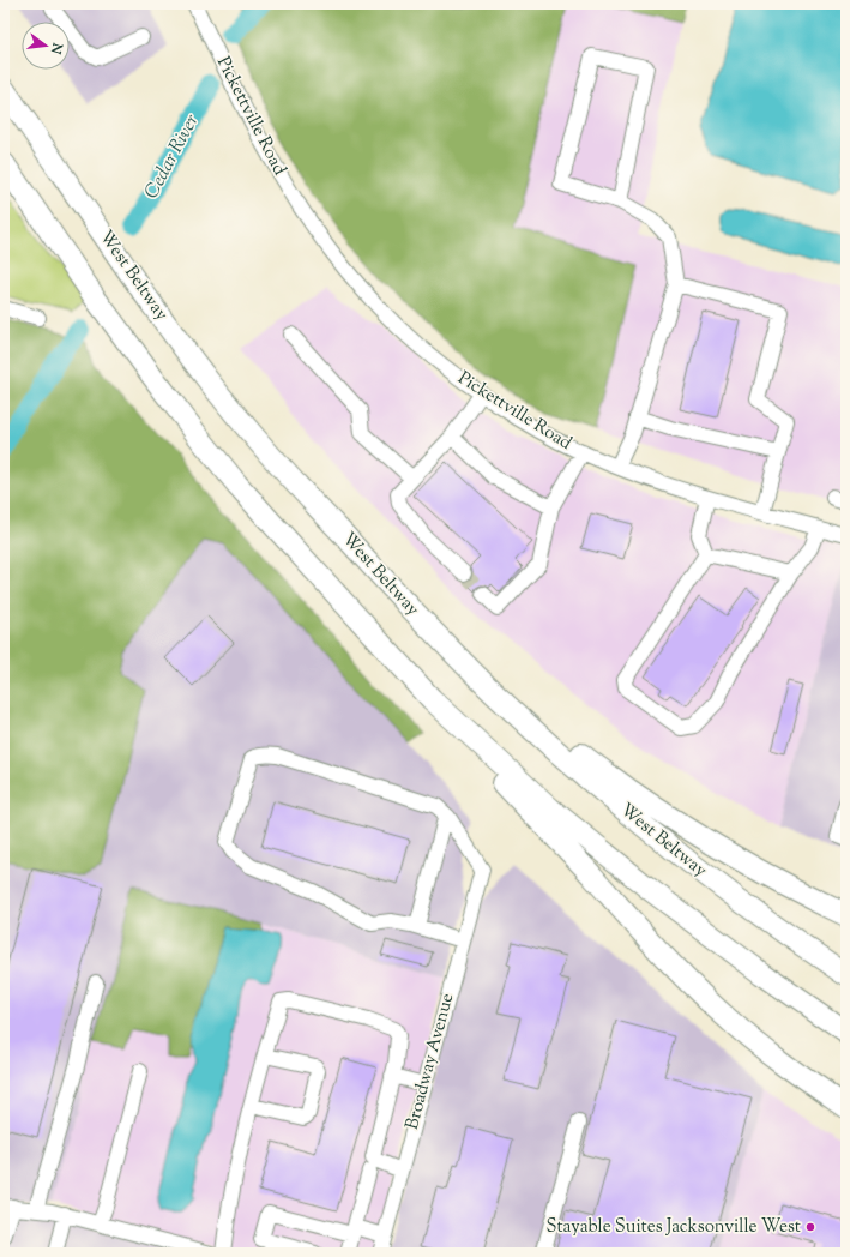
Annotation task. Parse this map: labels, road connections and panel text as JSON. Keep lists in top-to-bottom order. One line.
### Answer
{"streets":{"highway":["West Beltway"],"street":["Pickettville Road","Broadway Avenue"]},"water":["Cedar River"],"places":["Stayable Suites Jacksonville West"],"north":"right"}
